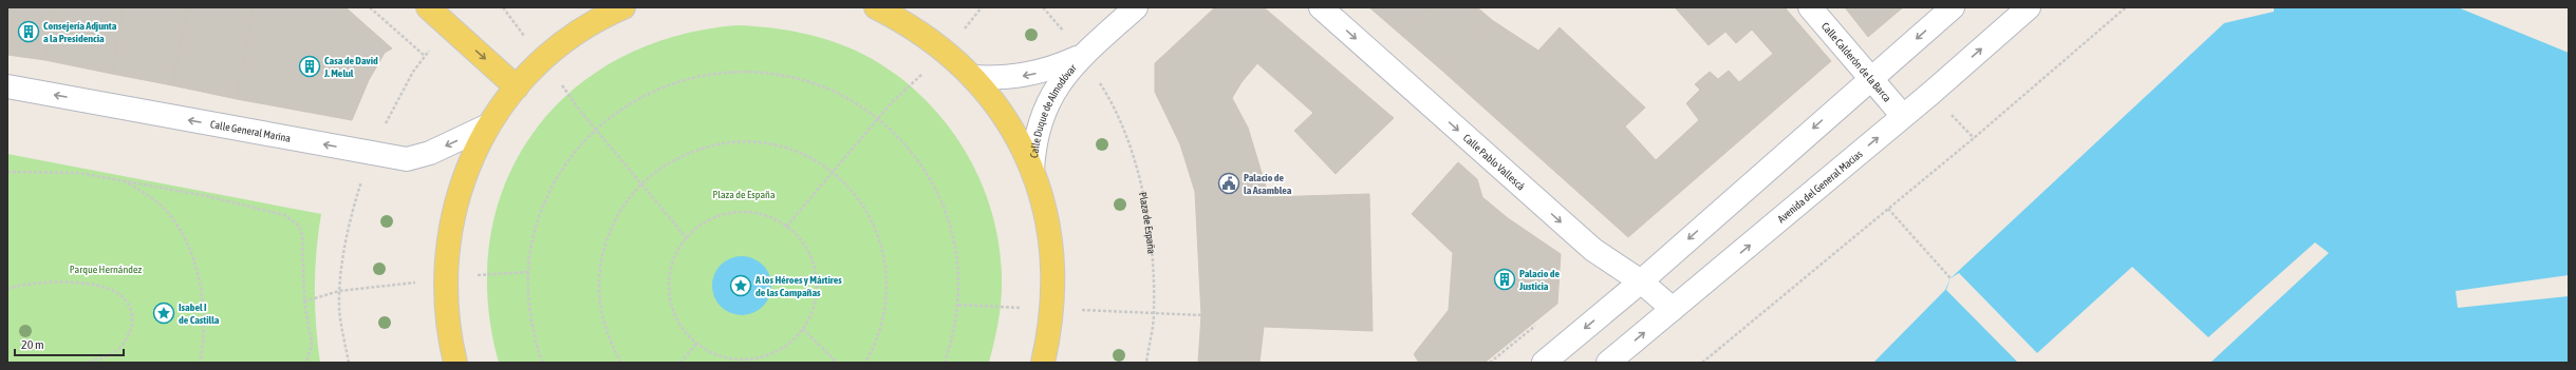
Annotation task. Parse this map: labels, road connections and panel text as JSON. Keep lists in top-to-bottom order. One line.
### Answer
{"streets":{"street":["Calle Calderón de la Barca","Calle Duque de Almodóvar","Calle General Marina","Calle Pablo Vallescá","Avenida del General Macias"],"path":["Plaza de España"]},"crossings":[["Calle Calderón de la Barca","Avenida del General Macias"],["Calle Pablo Vallescá","Avenida del General Macias"]],"one_way":["Calle Duque de Almodóvar","Calle General Marina","Calle Pablo Vallescá"],"parks":["Plaza de España","Parque Hernández"],"places":{"building":["Consejería Adjunta a la Presidencia","Casa de David J. Melul","Palacio de Justicia"],"public building":["Palacio de la Asamblea"],"place":["A los Héroes y Mártires de las Campañas","Isabel I de Castilla"]},"scale_bar":"20 m"}
